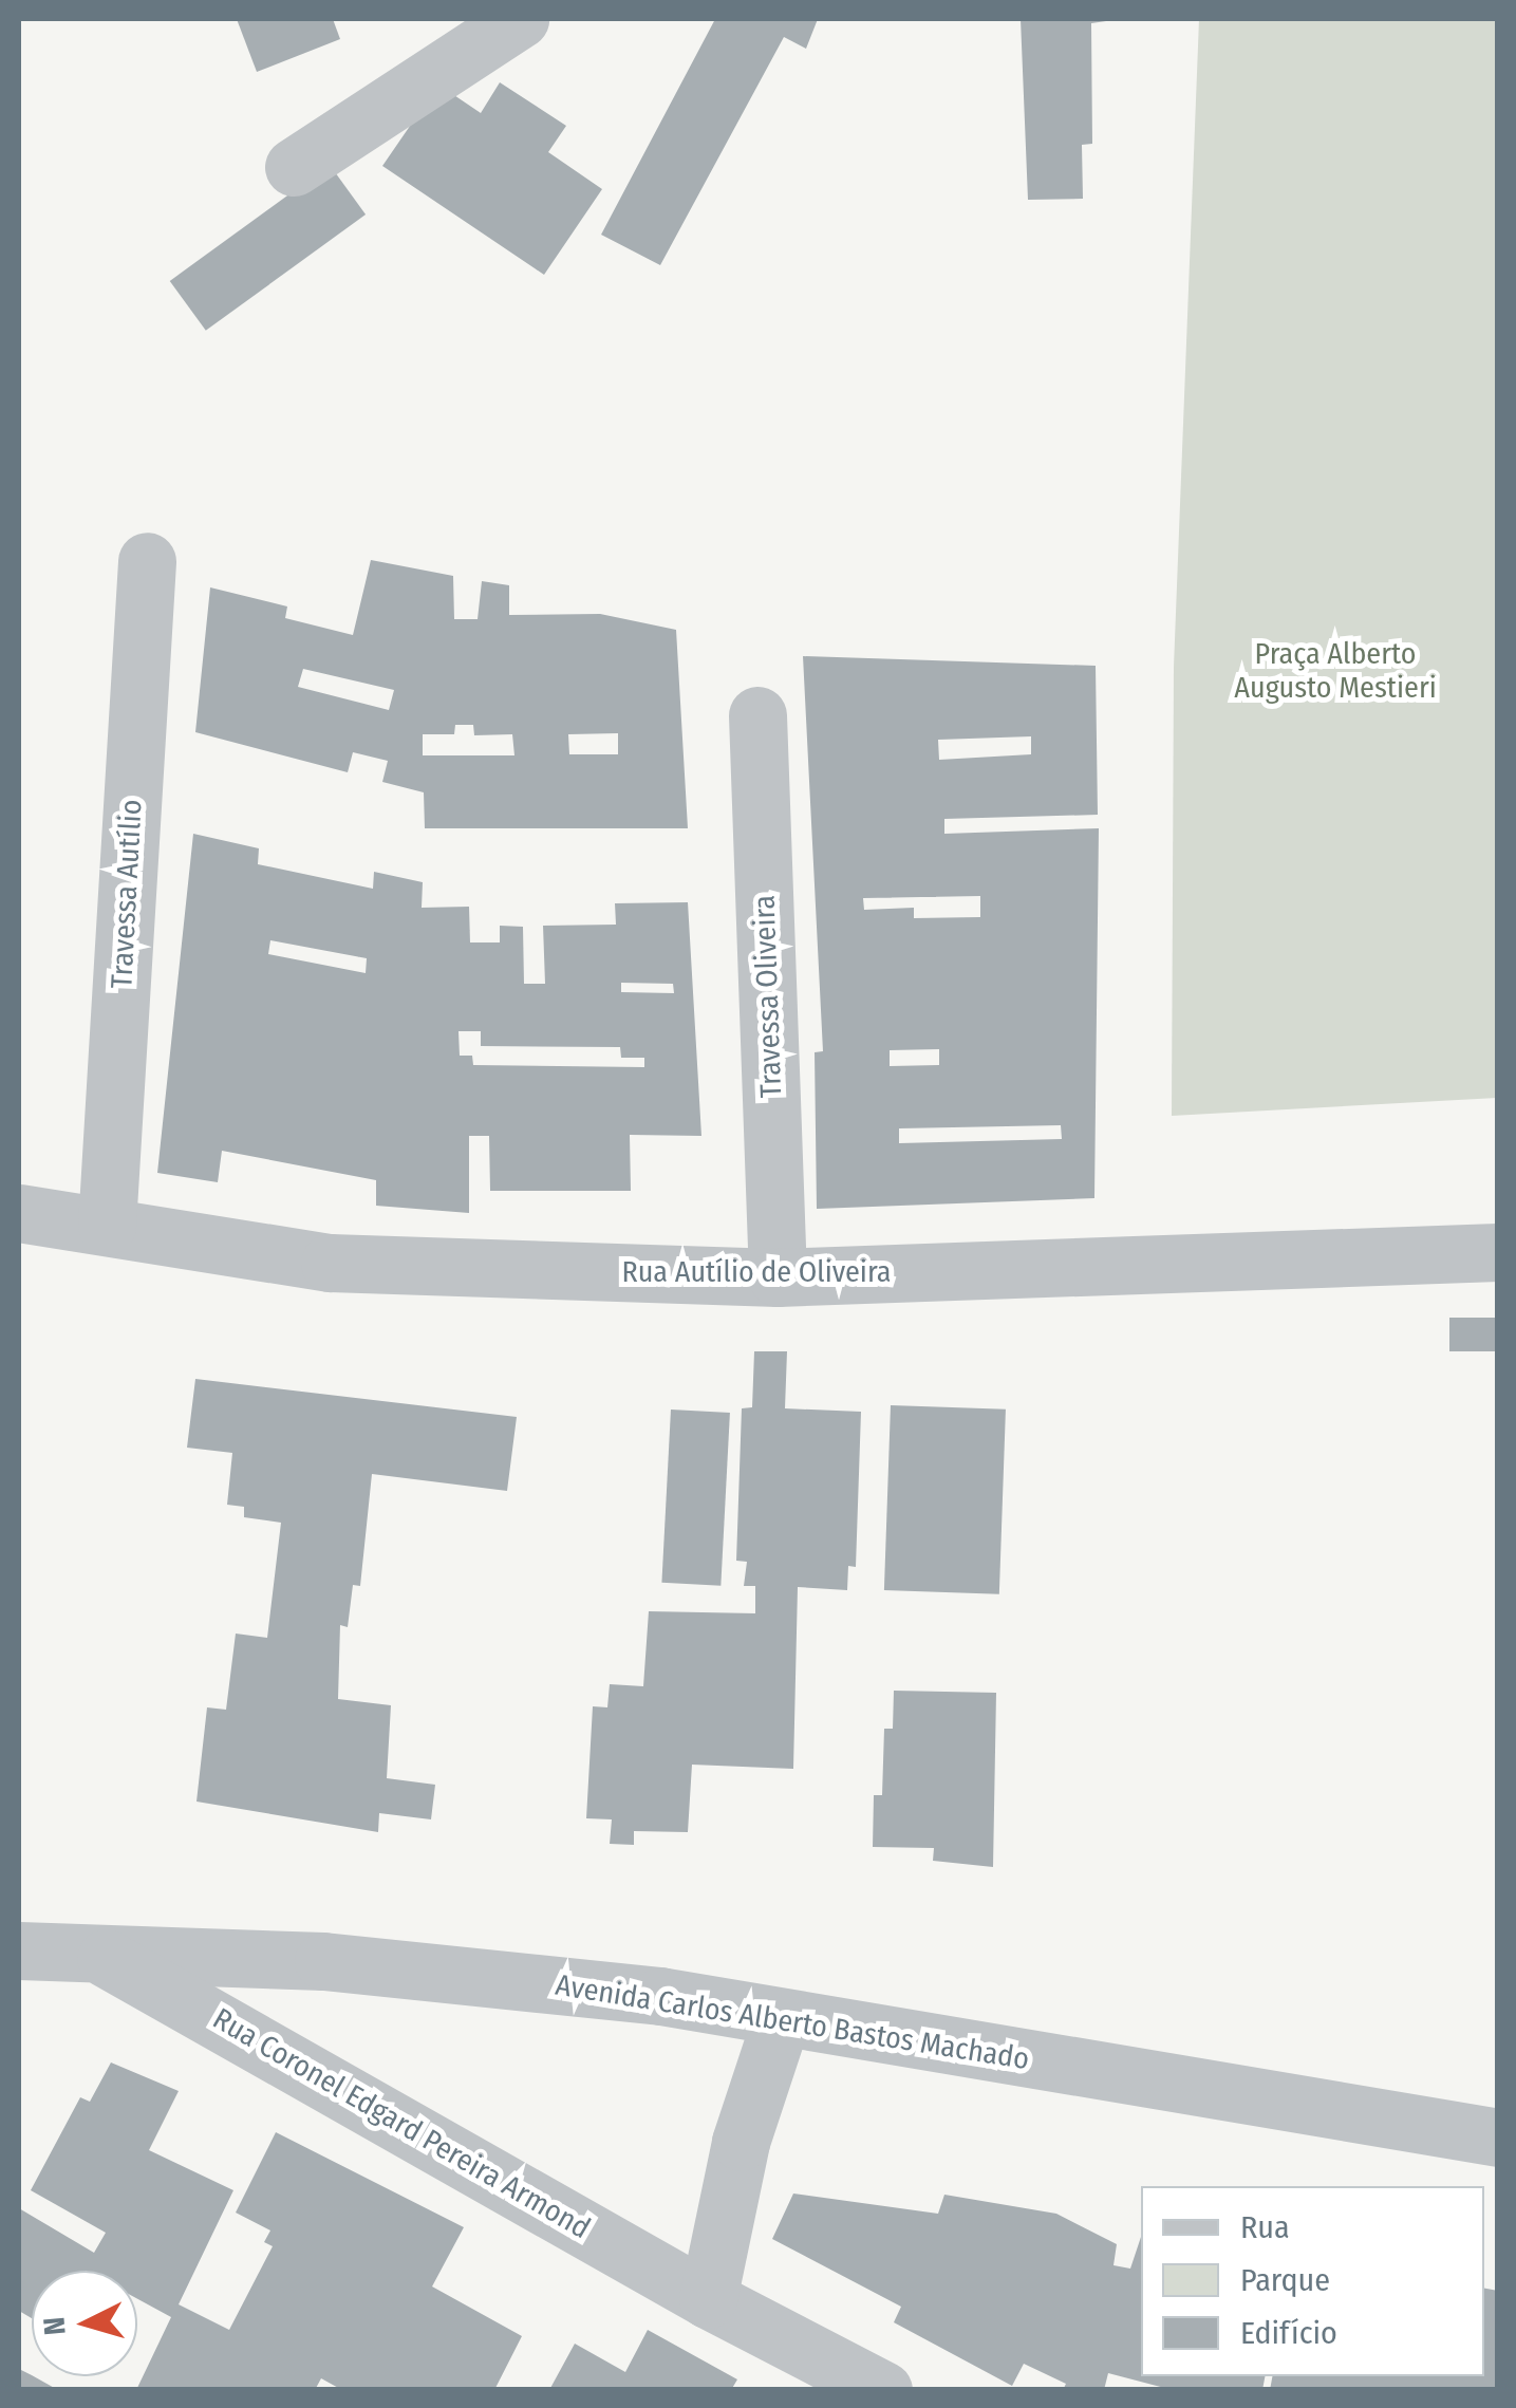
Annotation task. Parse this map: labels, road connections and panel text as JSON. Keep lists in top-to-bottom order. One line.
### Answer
{"streets":{"street":["Travessa Autílio","Travessa Oliveira","Rua Autílio de Oliveira","Avenida Carlos Alberto Bastos Machado","Rua Coronel Edgard Pereira Armond"]},"crossings":[["Travessa Autílio","Rua Autílio de Oliveira"],["Travessa Oliveira","Rua Autílio de Oliveira"],["Avenida Carlos Alberto Bastos Machado","Rua Coronel Edgard Pereira Armond"]],"parks":["Praça Alberto Augusto Mestieri"],"legend":["Rua","Parque","Edifício"],"north":"left"}
